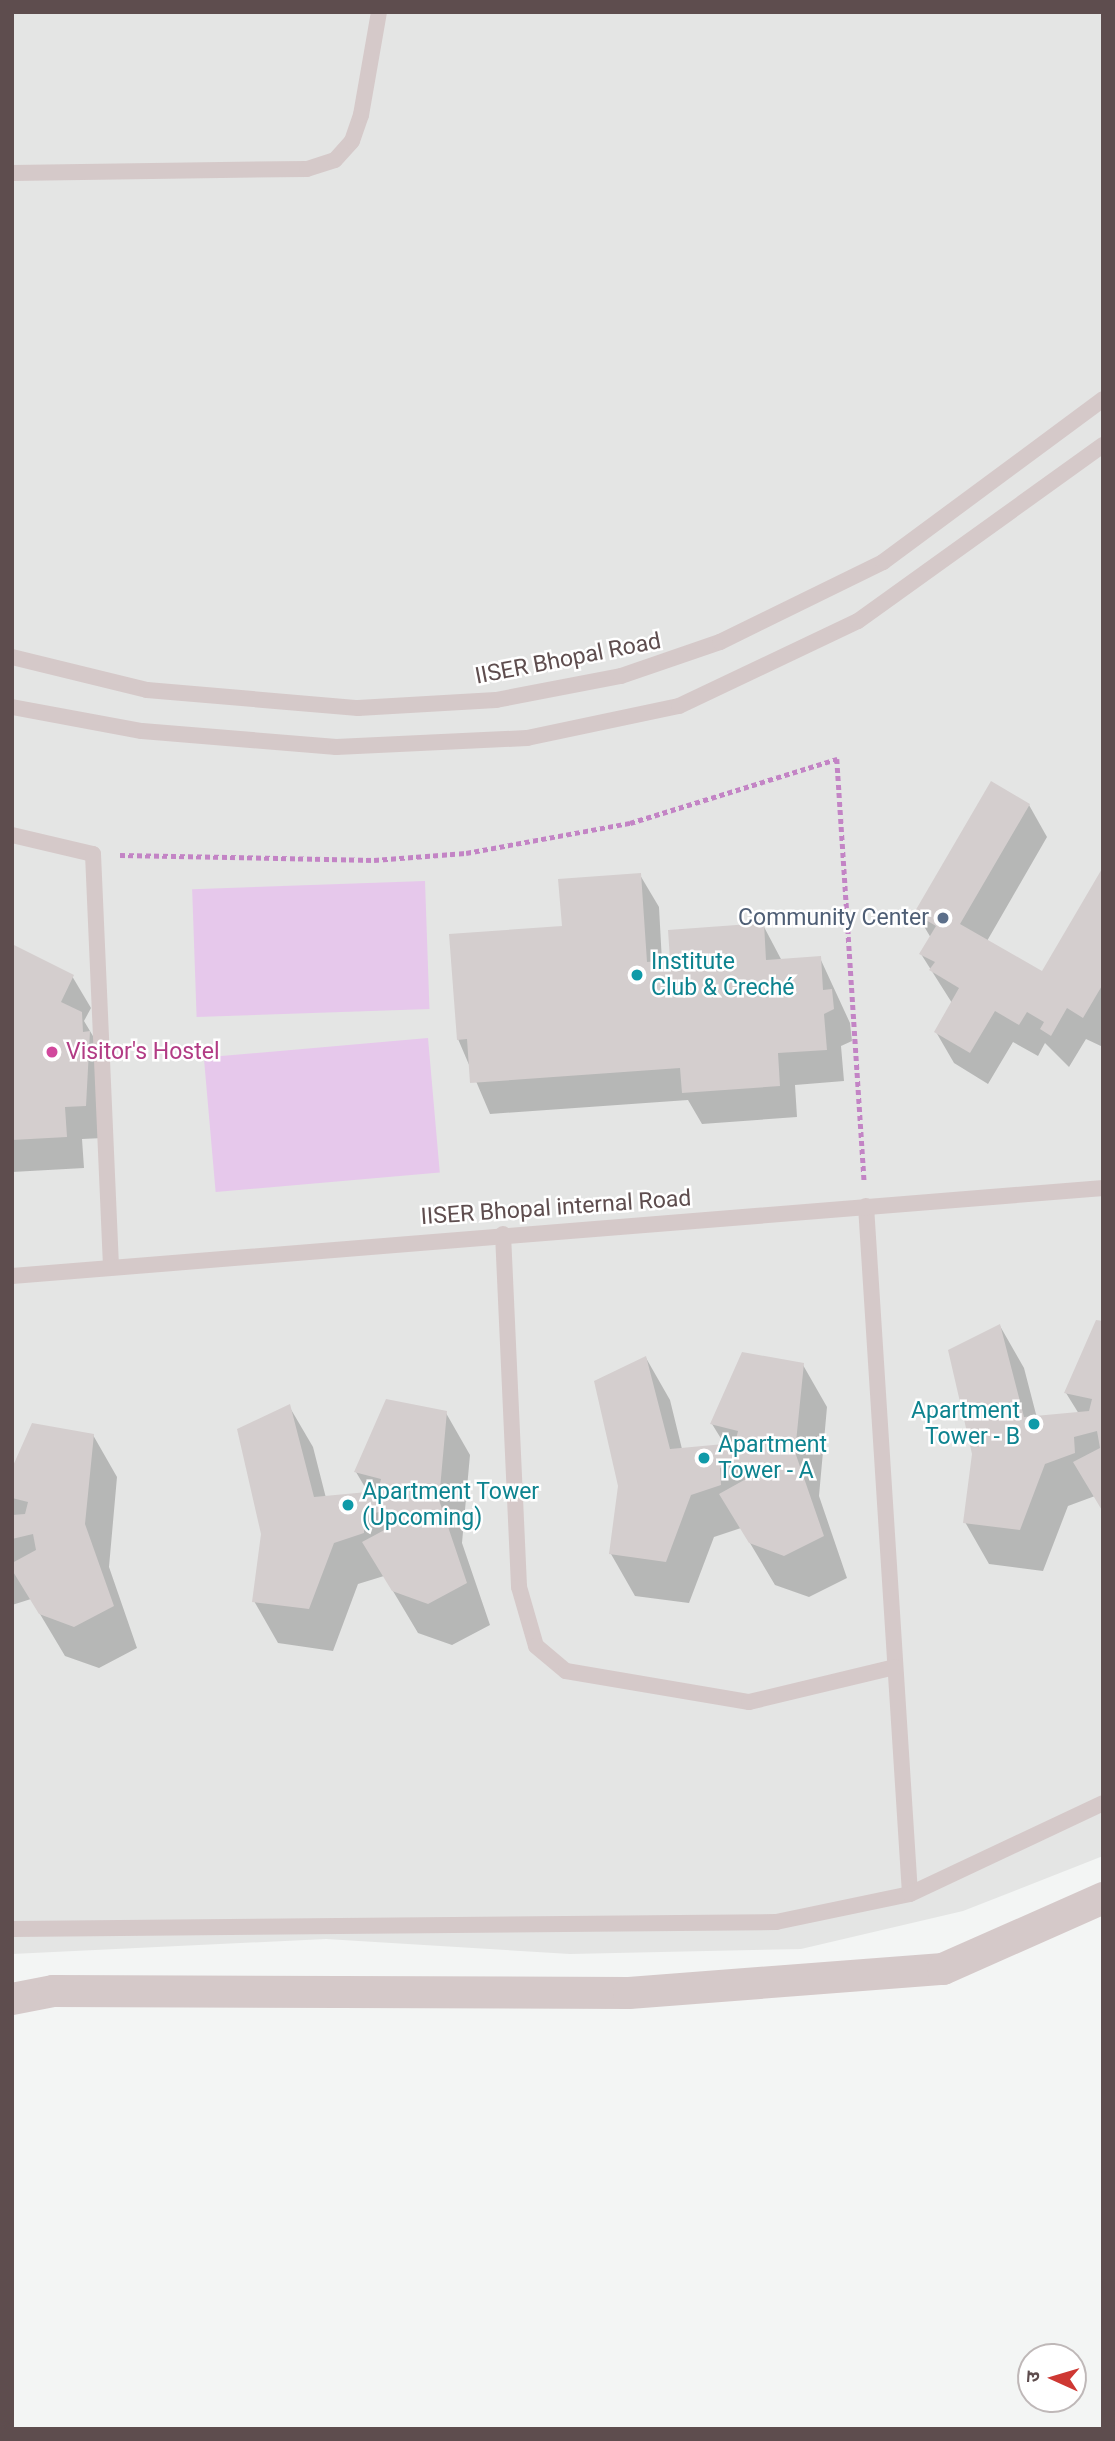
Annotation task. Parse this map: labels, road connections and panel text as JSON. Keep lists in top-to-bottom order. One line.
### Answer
{"streets":{"lane":["IISER Bhopal Road","IISER Bhopal internal Road"]},"places":["Community Center","Institute Club & Creché","Visitor's Hostel","Apartment Tower - B","Apartment Tower - A","Apartment Tower (Upcoming)"],"north":"left"}
